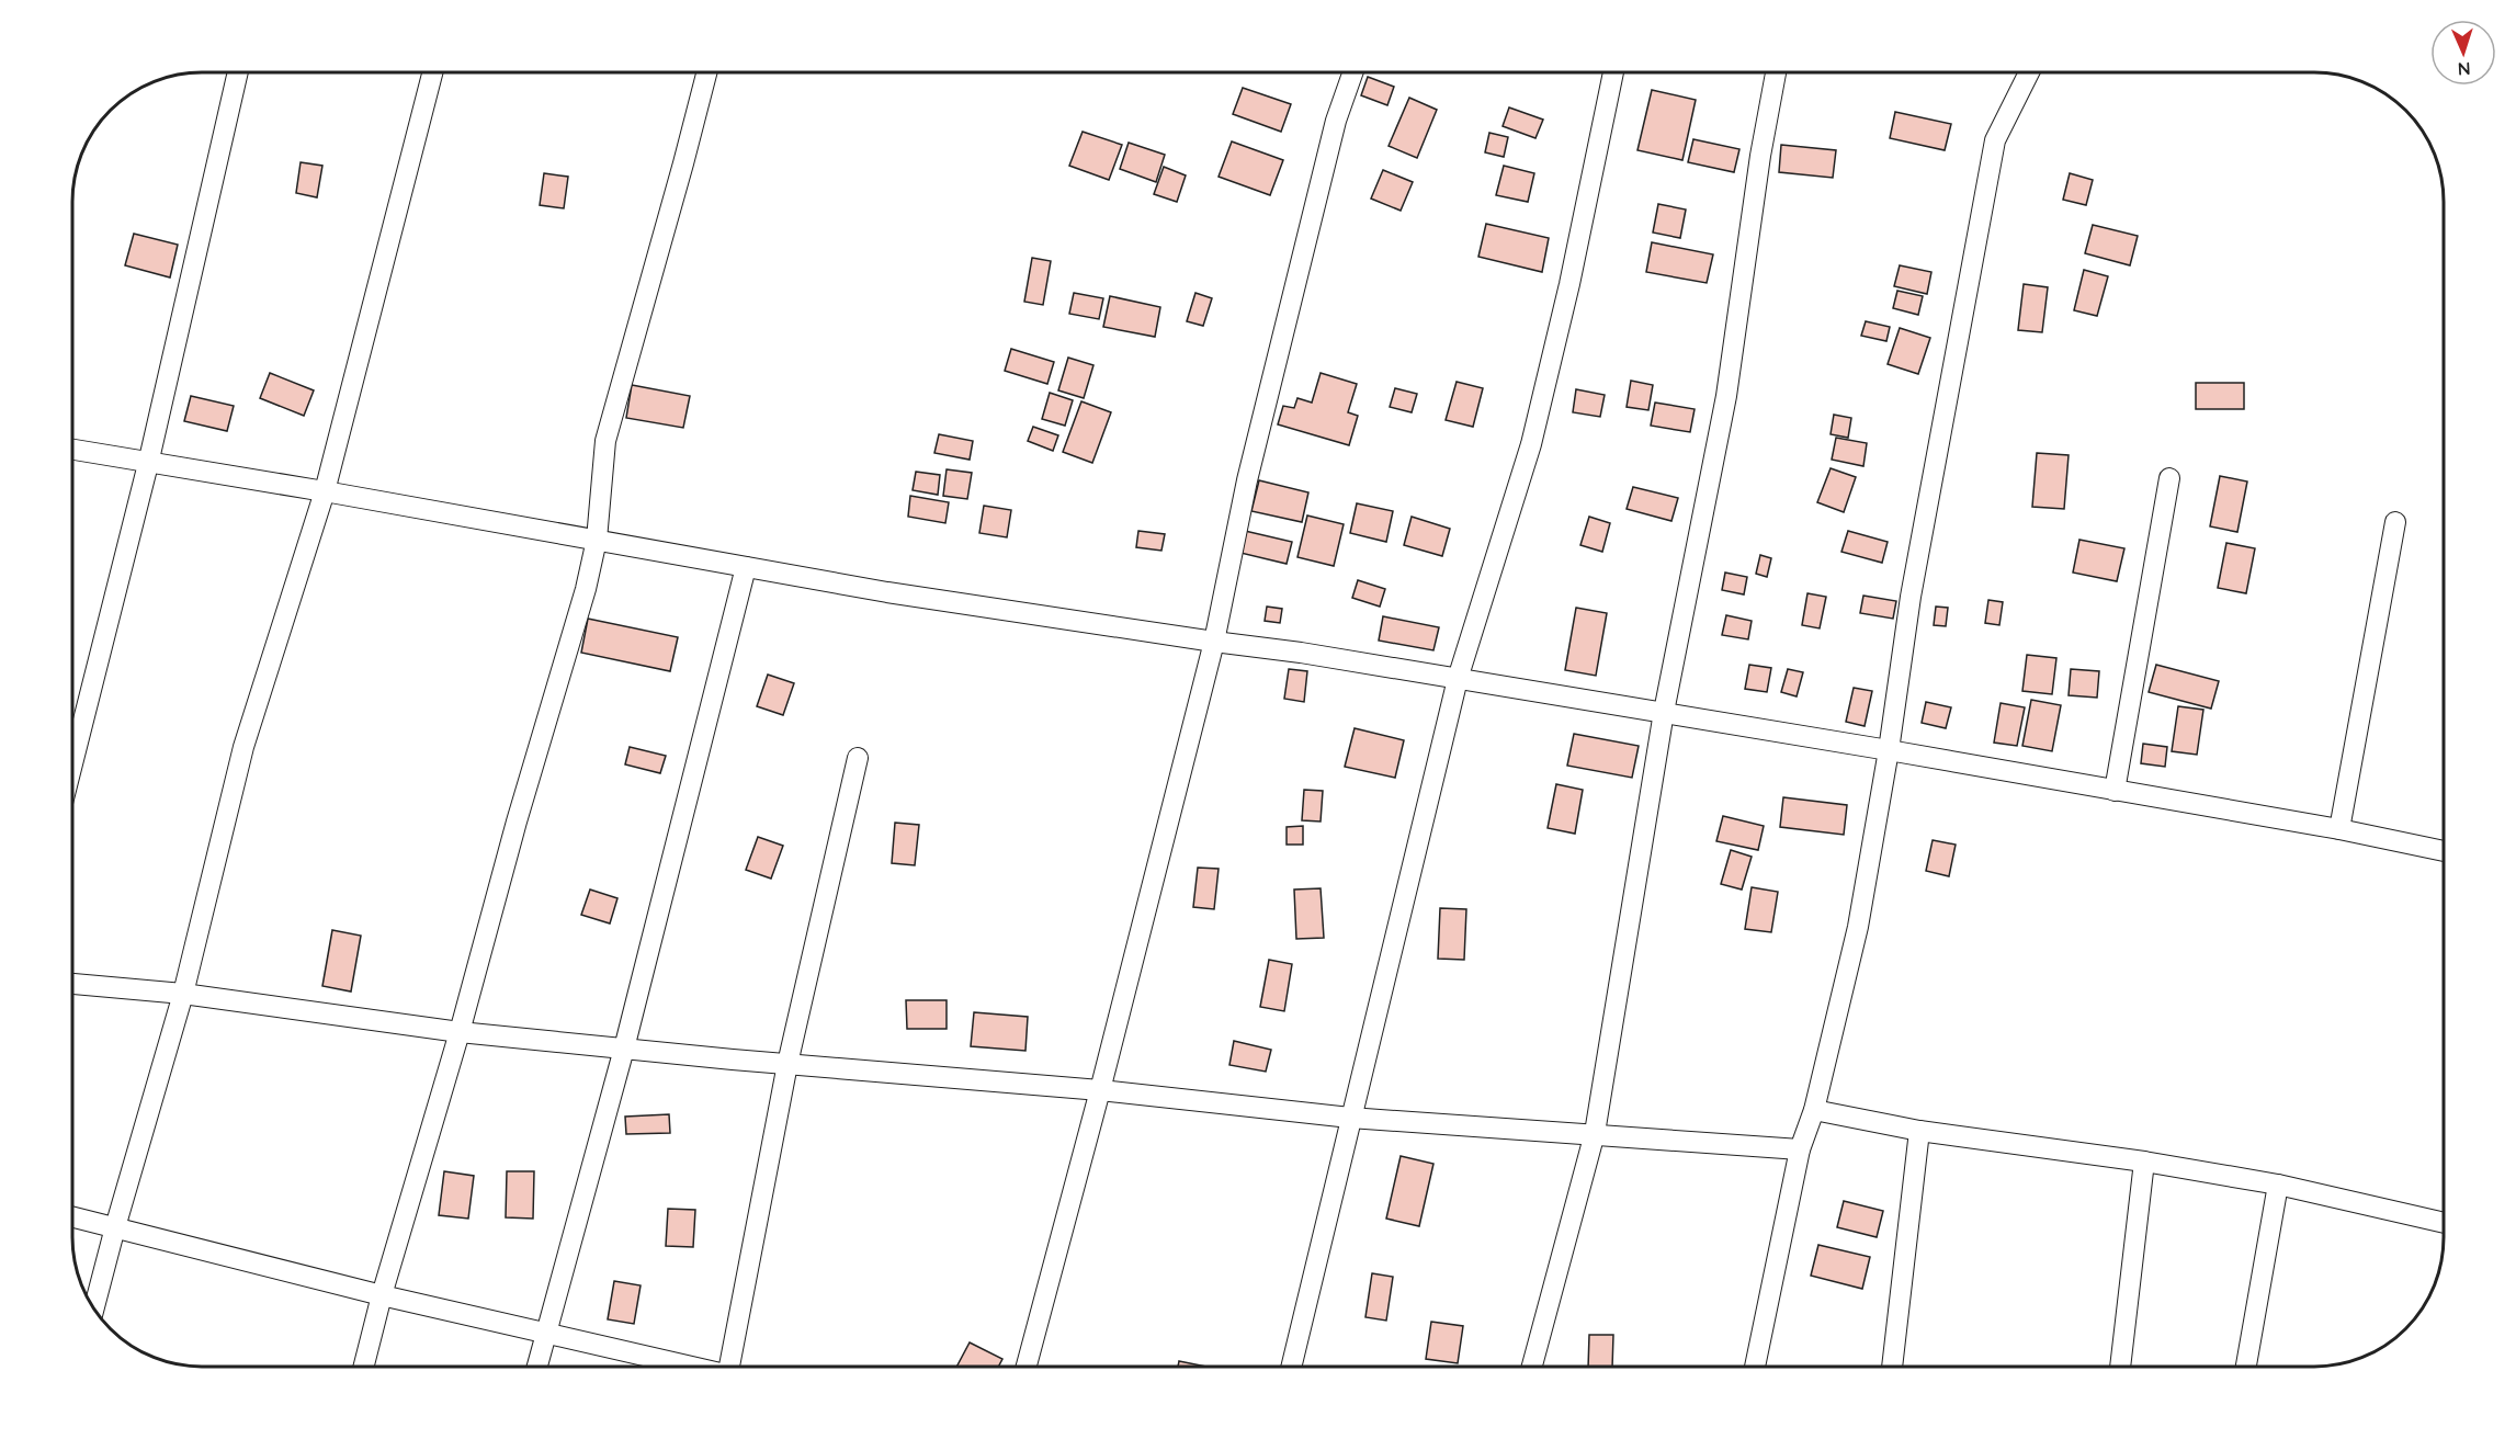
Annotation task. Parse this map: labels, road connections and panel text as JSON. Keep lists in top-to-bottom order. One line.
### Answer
{"north":"bottom"}
